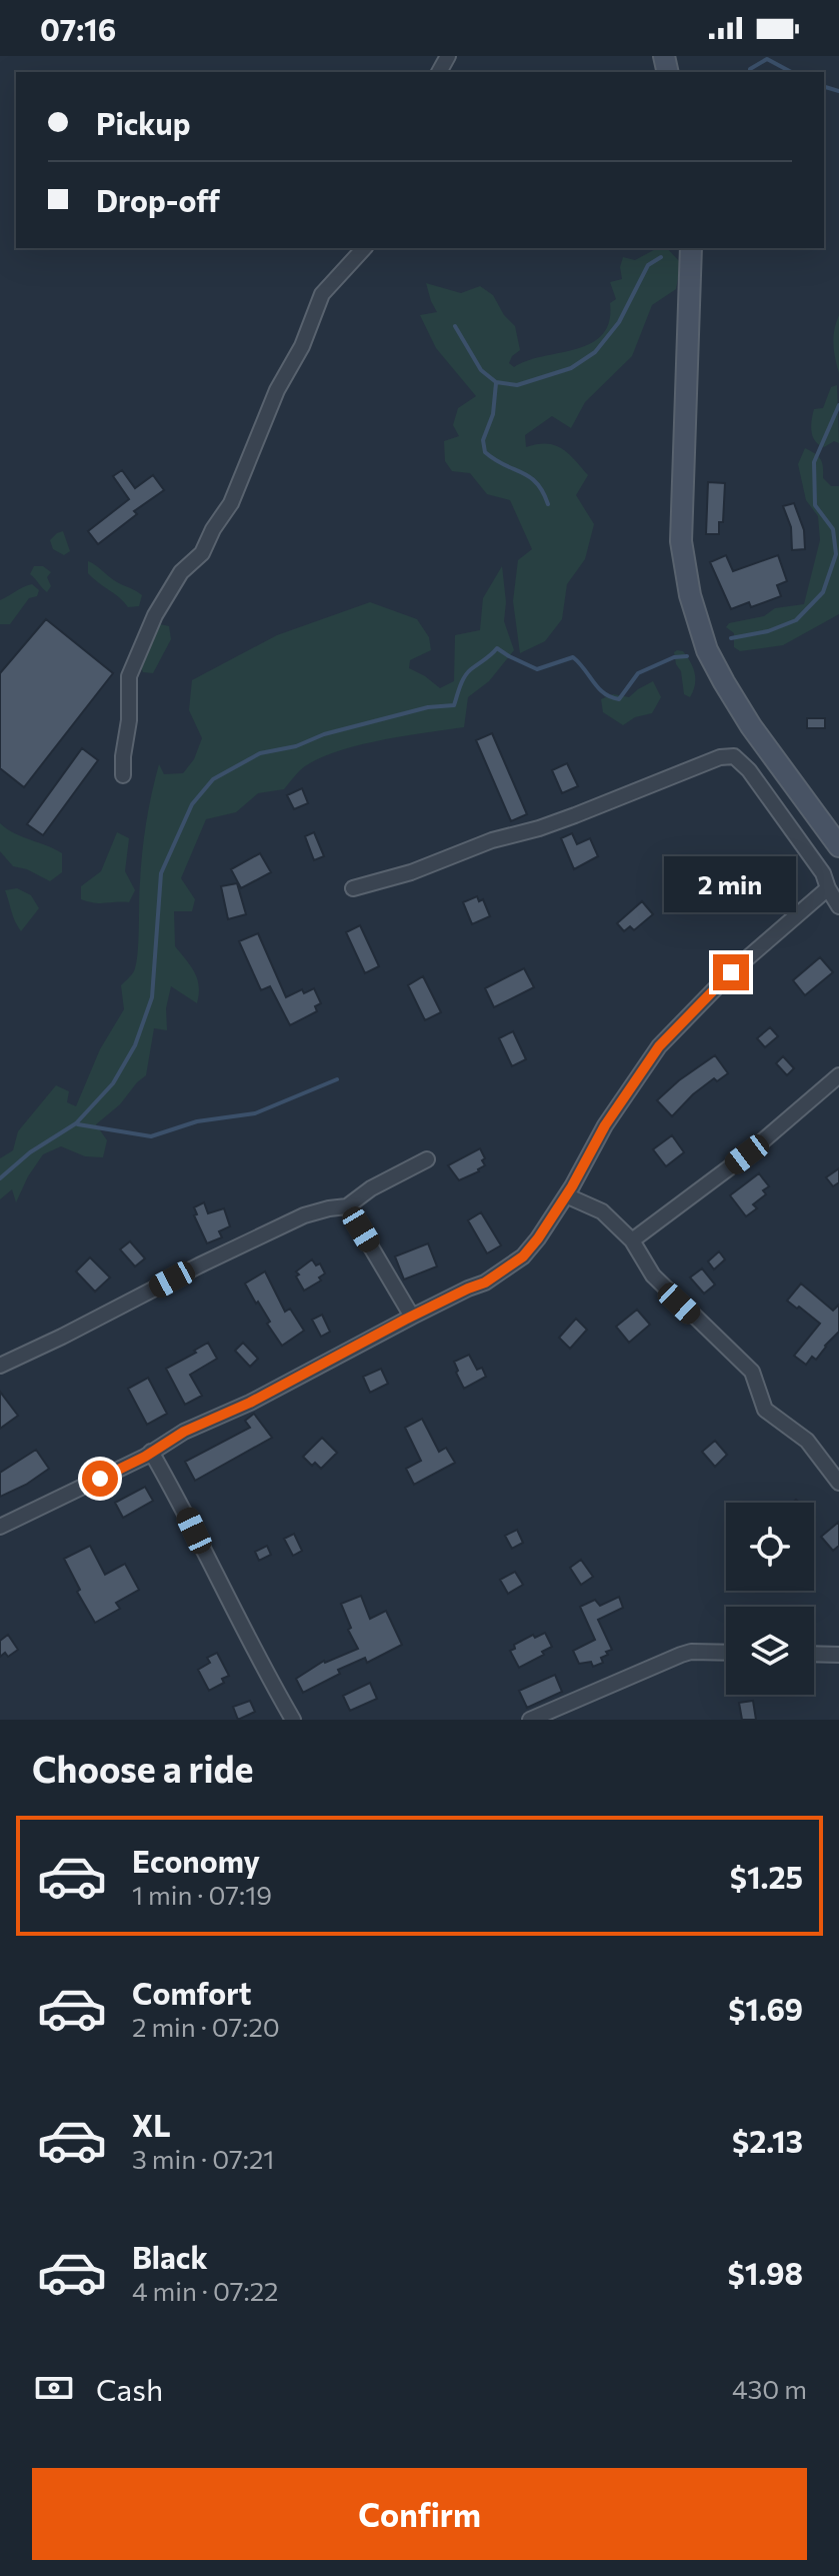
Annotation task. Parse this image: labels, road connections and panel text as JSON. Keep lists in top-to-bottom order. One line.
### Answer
{"page":{"status":"07:16","banner":["Pickup","Drop-off"],"bubble":"2 min","heading":"Choose a ride","list":[{"name":"Economy","note":"1 min · 07:19","value":"$1.25"},{"name":"Comfort","note":"2 min · 07:20","value":"$1.69"},{"name":"XL","note":"3 min · 07:21","value":"$2.13"},{"name":"Black","note":"4 min · 07:22","value":"$1.98"}],"pay":["Cash","430 m"],"buttons":"Confirm"}}
